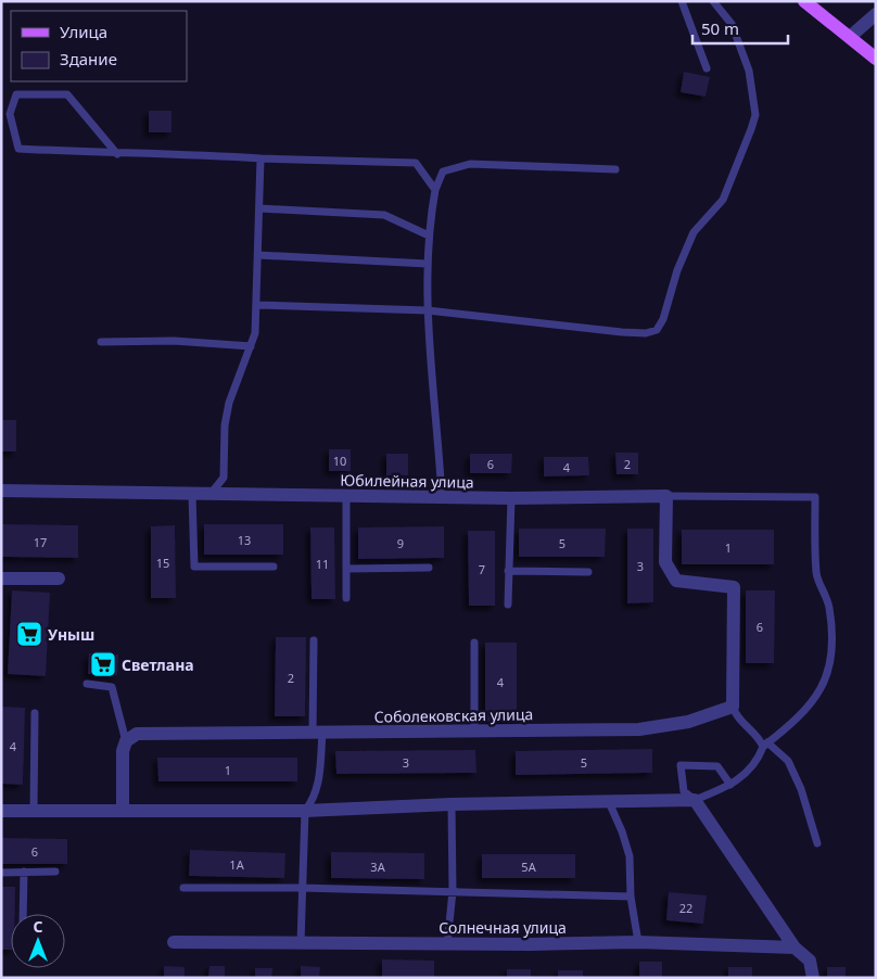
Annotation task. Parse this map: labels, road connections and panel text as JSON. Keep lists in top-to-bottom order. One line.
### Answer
{"streets":{"street":["Юбилейная улица","Соболековская улица","Солнечная улица"]},"places":{"supermarket":["Уныш","Светлана"]},"house_numbers":["10","6","2","4","13","17","9","5","1","15","11","3","7","6","2","4","4","3","5","1","6","1А","3А","5А","22"],"legend":["Улица","Здание"],"scale_bar":"50 m","north":"top"}
